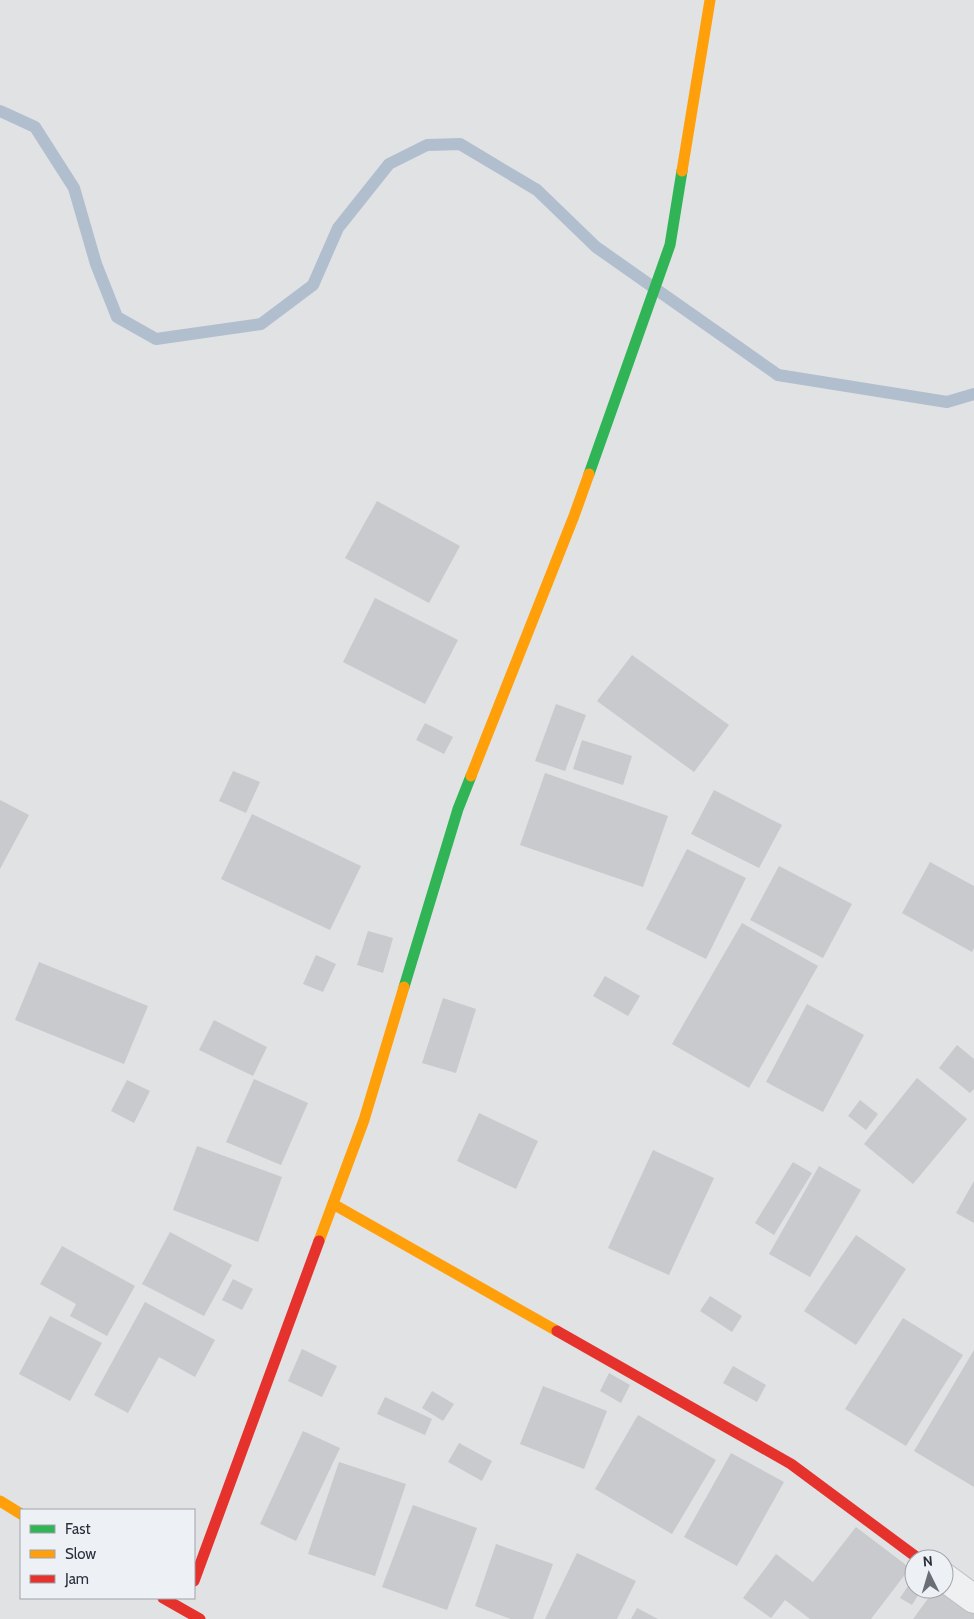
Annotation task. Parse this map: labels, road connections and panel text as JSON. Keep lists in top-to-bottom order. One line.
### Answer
{"legend":["Fast","Slow","Jam"],"north":"top"}
